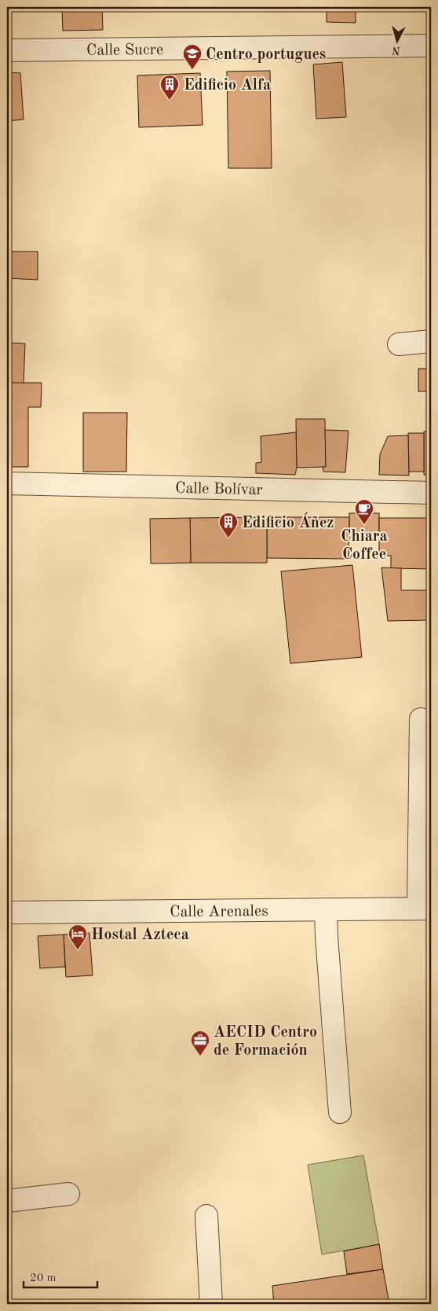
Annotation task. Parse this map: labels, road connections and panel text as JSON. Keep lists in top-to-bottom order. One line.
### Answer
{"streets":{"street":["Calle Sucre","Calle Bolívar","Calle Arenales"]},"places":{"school or university":["Centro portugues"],"building":["Edificio Alfa","Edificio Áñez"],"cafe":["Chiara Coffee"],"hotel":["Hostal Azteca"],"office":["AECID Centro de Formación"]},"scale_bar":"20 m","north":"bottom"}
